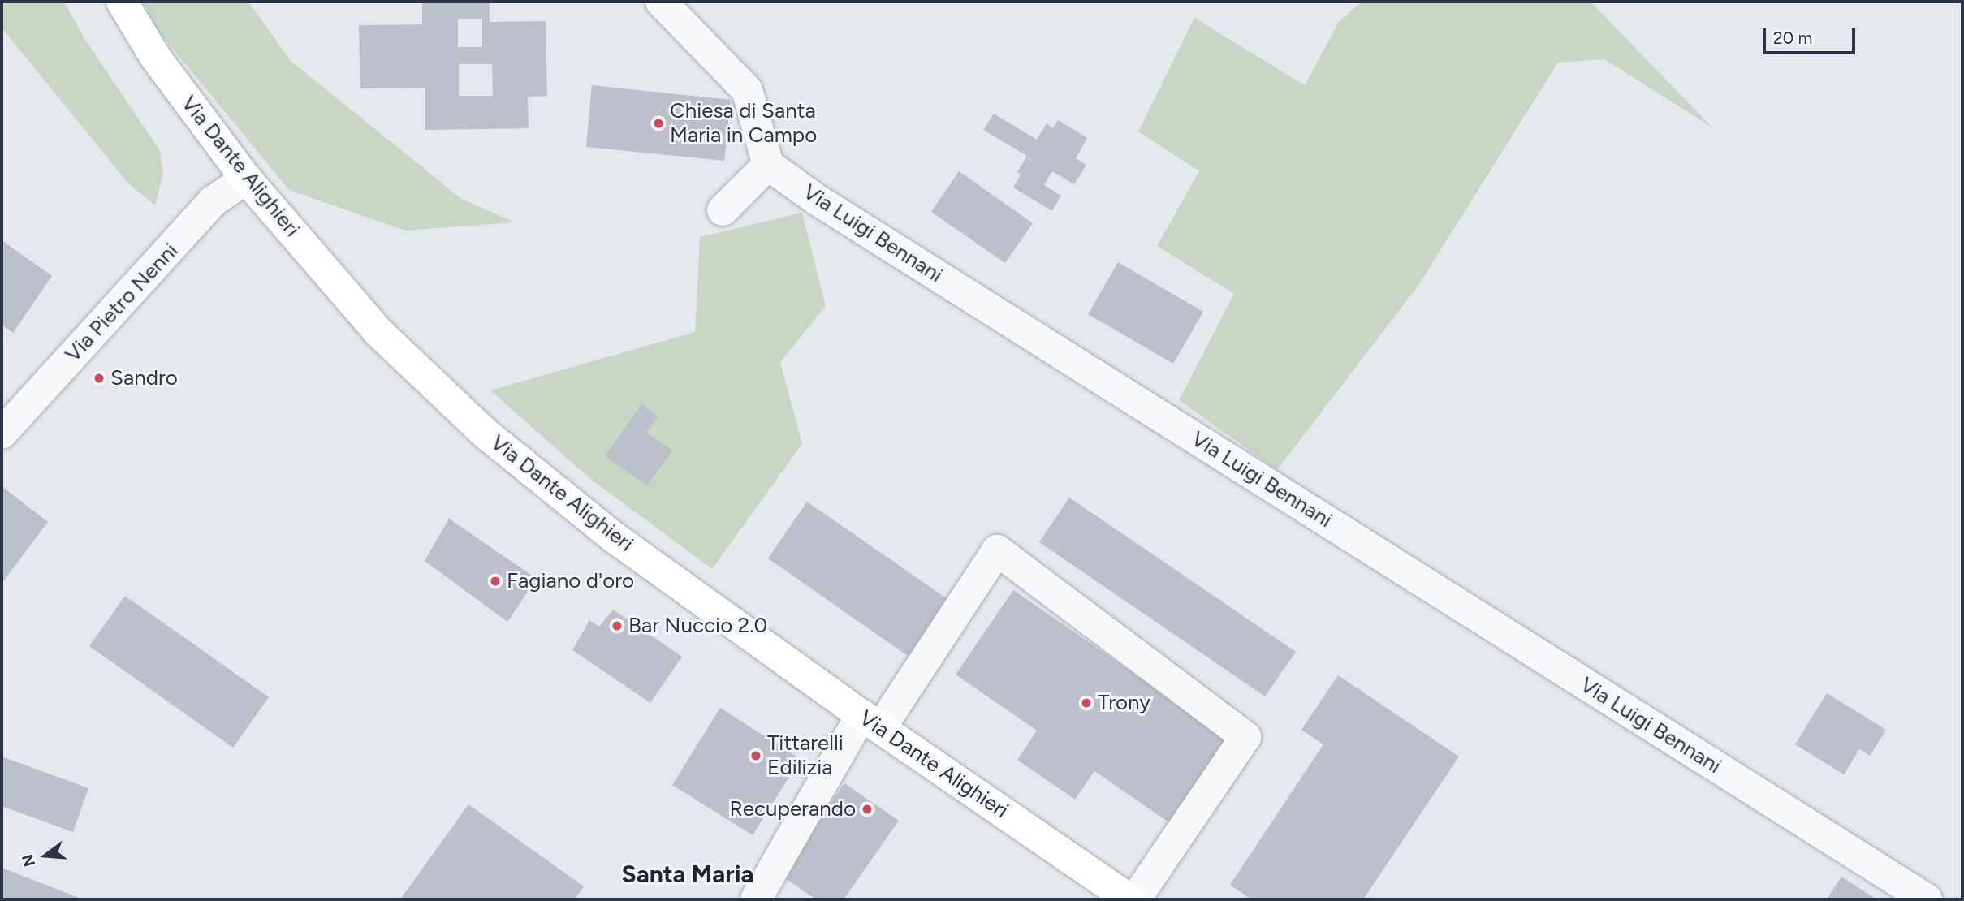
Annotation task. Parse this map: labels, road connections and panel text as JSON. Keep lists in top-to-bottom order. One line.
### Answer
{"streets":{"main road":["Via Dante Alighieri"],"street":["Via Luigi Bennani","Via Pietro Nenni"]},"crossings":[["Via Dante Alighieri","Via Pietro Nenni"]],"districts":["Santa Maria"],"places":["Chiesa di Santa Maria in Campo","Sandro","Fagiano d'oro","Bar Nuccio 2.0","Trony","Tittarelli Edilizia","Recuperando"],"scale_bar":"20 m","north":"left"}
